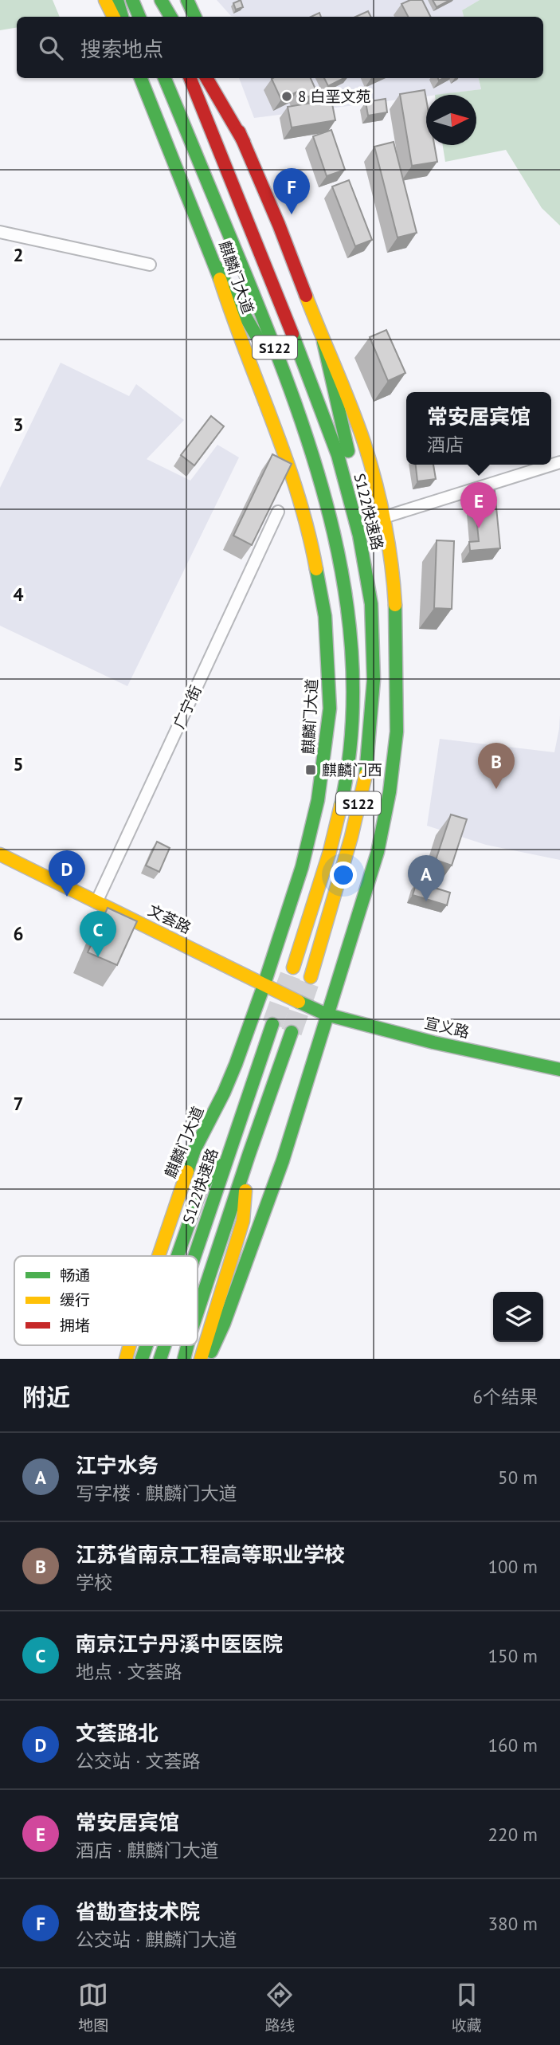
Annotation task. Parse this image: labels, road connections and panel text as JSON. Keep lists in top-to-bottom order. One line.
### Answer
{"streets":{"main road":["麒麟门大道","S122","S122快速路","文荟路","宣义路"],"street":["广宁街"]},"crossings":[["麒麟门大道","文荟路"],["广宁街","文荟路"],["文荟路","宣义路"]],"places":{"other":["8 白垩文苑"],"transit":["麒麟门西"]},"legend":["畅通","缓行","拥堵"],"north":"right","page":{"search":"搜索地点","pins":["F","E","B","D","A","C"],"popup":["常安居宾馆","酒店"],"heading":["附近","6个结果"],"list":[{"mark":"A","name":"江宁水务","note":"写字楼 · 麒麟门大道","value":"50 m"},{"mark":"B","name":"江苏省南京工程高等职业学校","note":"学校","value":"100 m"},{"mark":"C","name":"南京江宁丹溪中医医院","note":"地点 · 文荟路","value":"150 m"},{"mark":"D","name":"文荟路北","note":"公交站 · 文荟路","value":"160 m"},{"mark":"E","name":"常安居宾馆","note":"酒店 · 麒麟门大道","value":"220 m"},{"mark":"F","name":"省勘查技术院","note":"公交站 · 麒麟门大道","value":"380 m"}],"nav":["地图","路线","收藏"]},"grid":{"rows":["2","3","4","5","6","7"]}}
